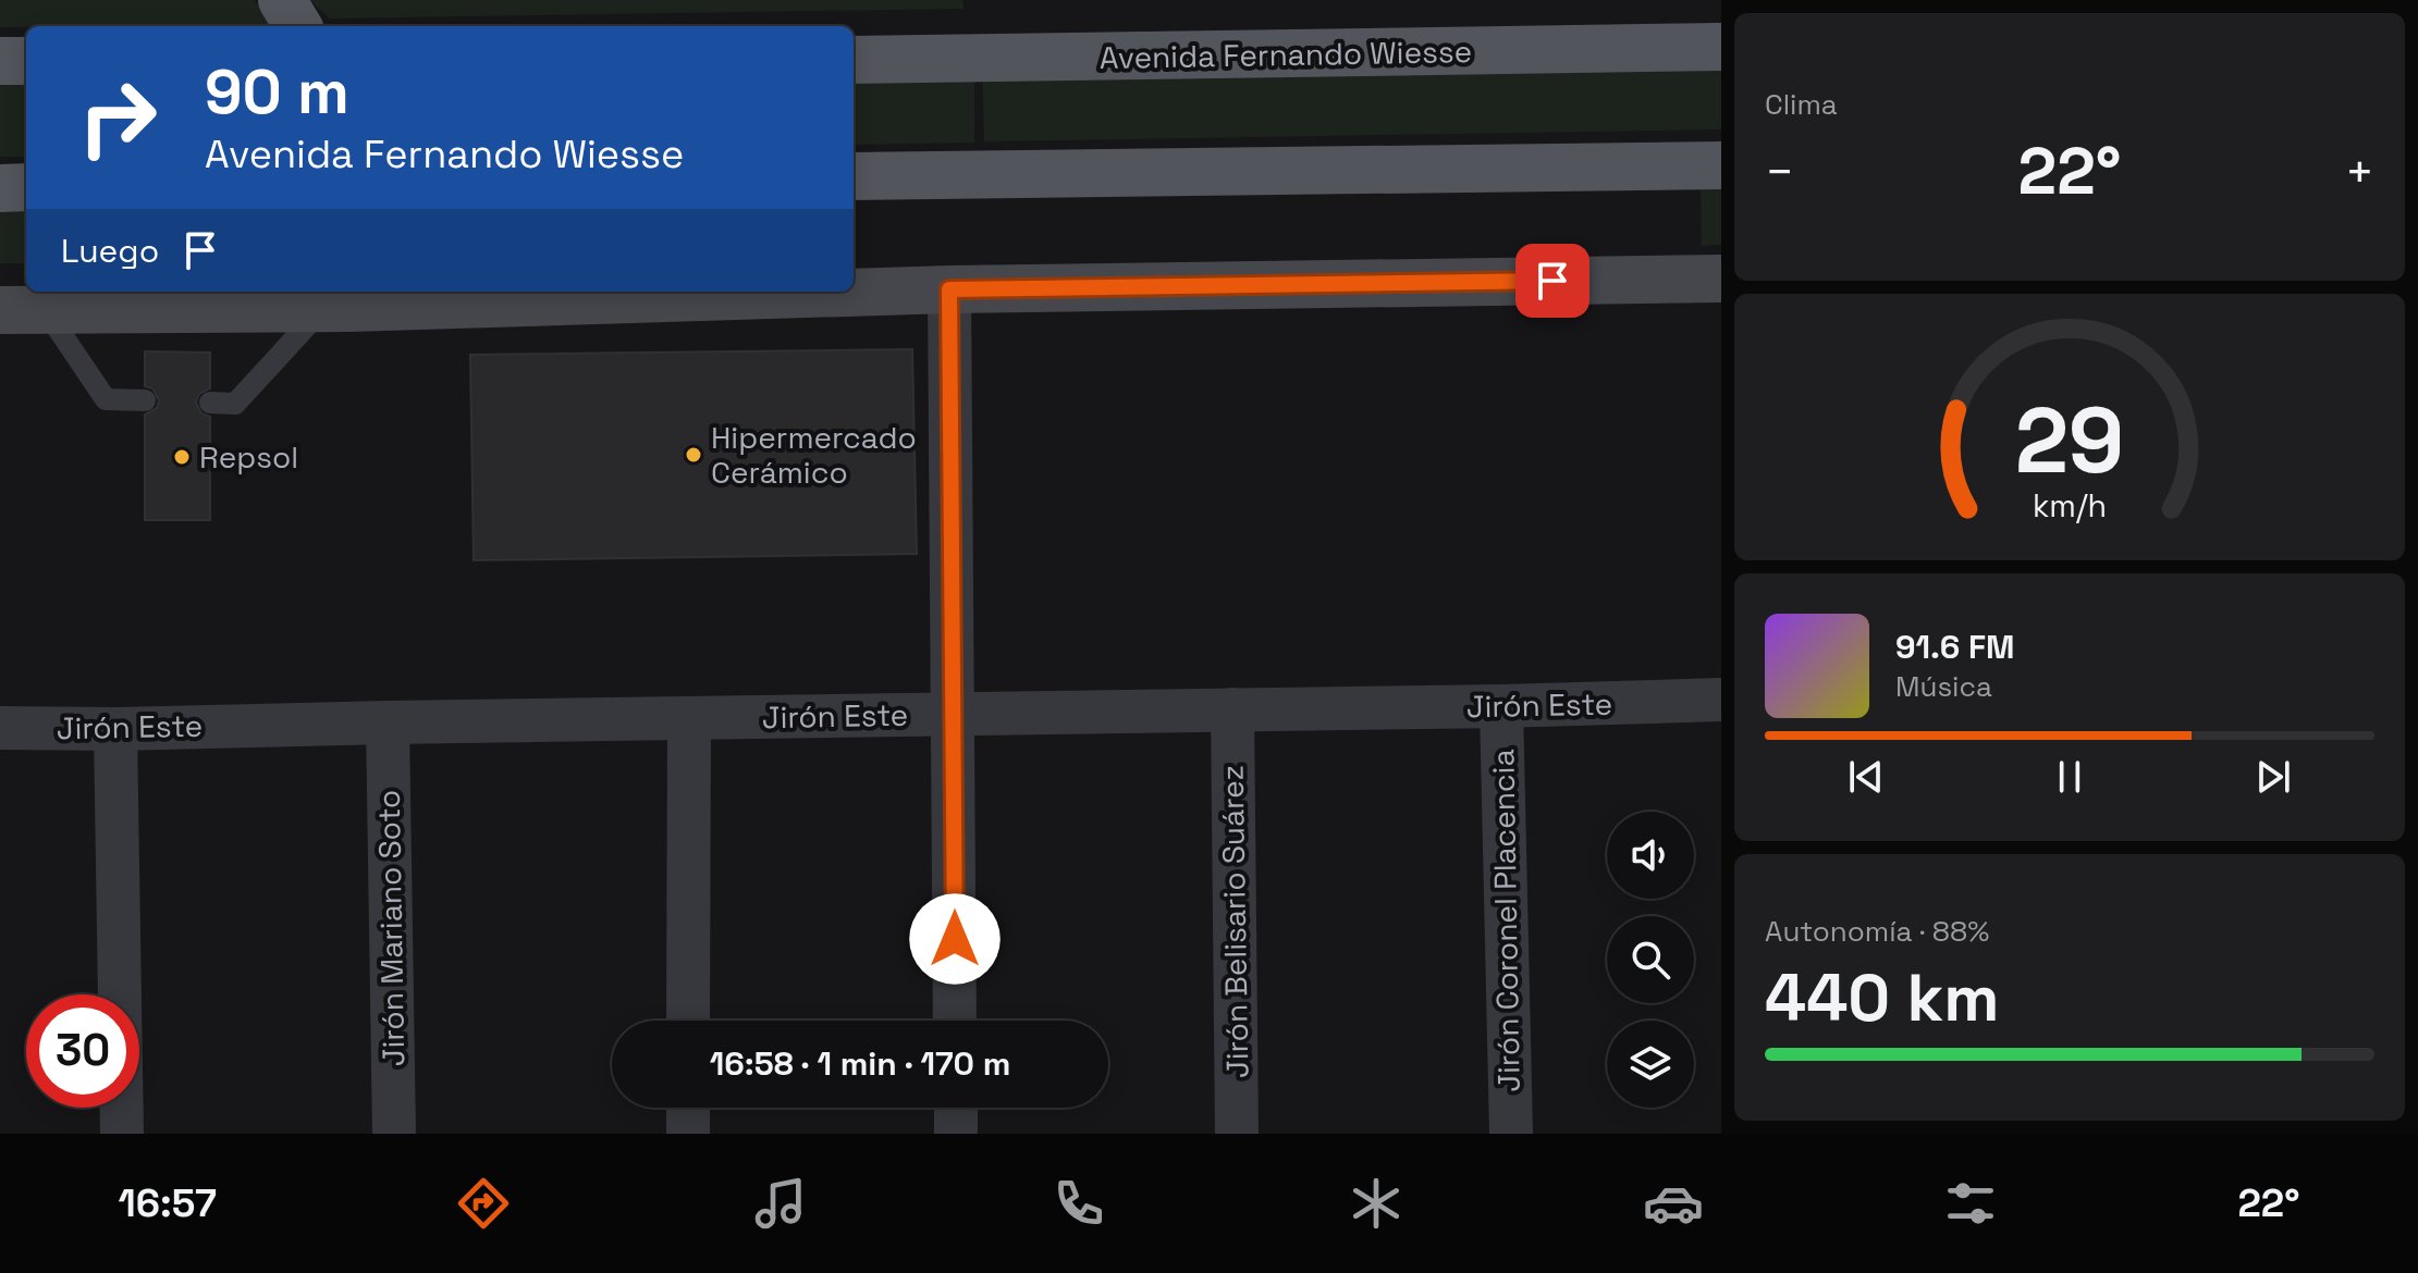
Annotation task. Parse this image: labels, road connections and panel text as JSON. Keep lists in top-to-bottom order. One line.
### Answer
{"streets":{"main road":["Avenida Fernando Wiesse"],"street":["Jirón Este","Jirón Coronel Placencia","Jirón Belisario Suárez","Jirón Mariano Soto"]},"crossings":[["Jirón Este","Jirón Coronel Placencia"],["Jirón Este","Jirón Belisario Suárez"],["Jirón Este","Jirón Mariano Soto"]],"places":["Hipermercado Cerámico","Repsol"],"page":{"tile":["Clima",["Autonomía · 88%","440 km"]],"turn":["90 m","Avenida Fernando Wiesse"],"heat":["−","22°","+"],"then":"Luego","song":["91.6 FM","Música"],"limit":"30","trip":"16:58 · 1 min · 170 m","tabs":["16:57","22°"],"gauge":["29","km/h"]}}
